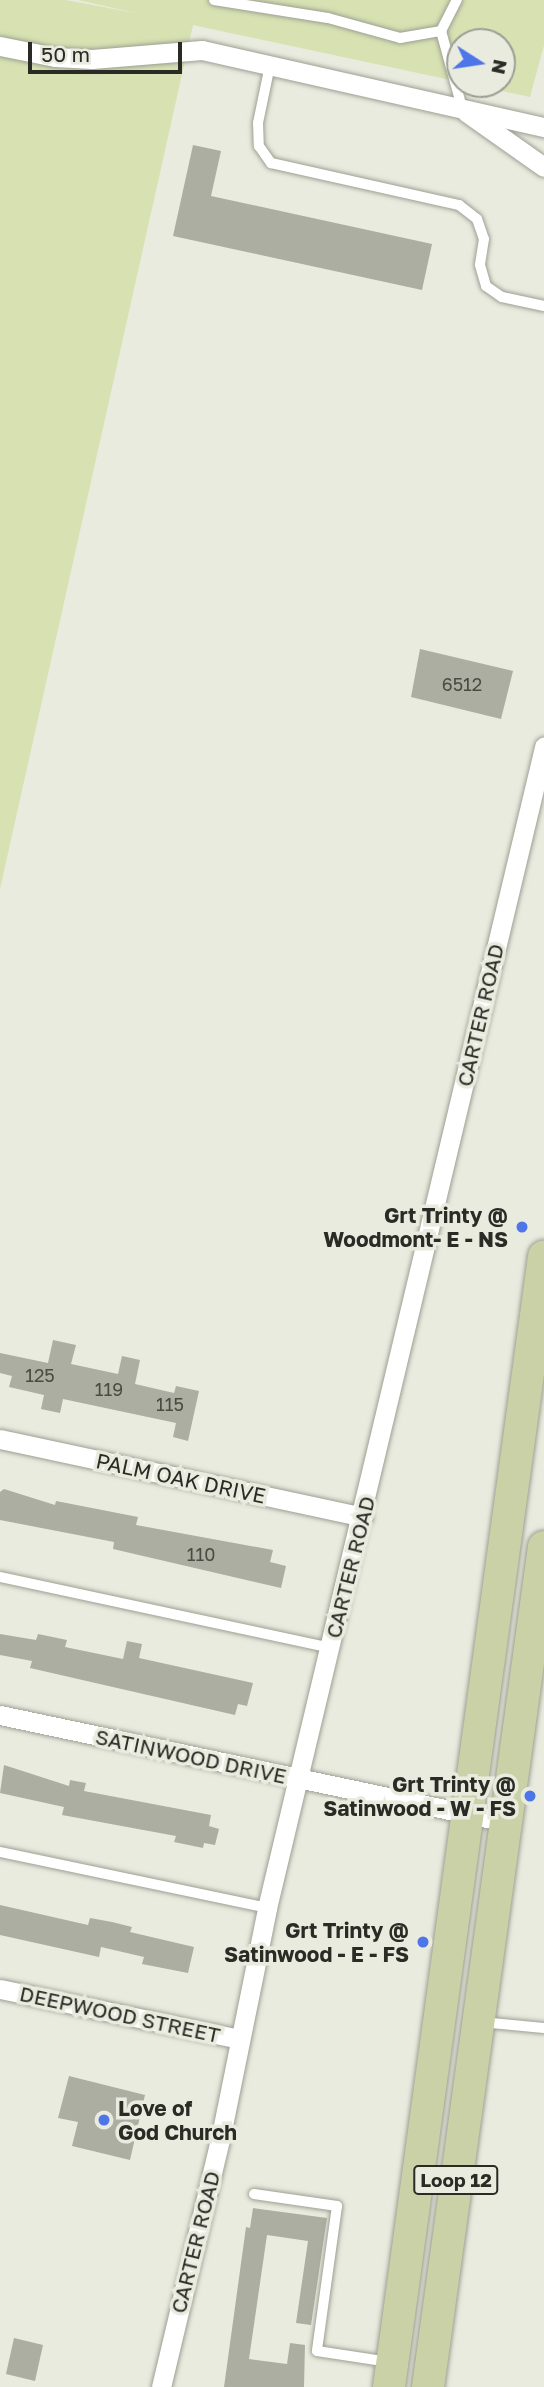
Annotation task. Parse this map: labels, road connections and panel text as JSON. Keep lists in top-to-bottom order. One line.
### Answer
{"streets":{"main road":["Loop 12"],"street":["CARTER ROAD","PALM OAK DRIVE","SATINWOOD DRIVE","DEEPWOOD STREET"]},"crossings":[["CARTER ROAD","PALM OAK DRIVE"],["CARTER ROAD","SATINWOOD DRIVE"],["CARTER ROAD","DEEPWOOD STREET"],["SATINWOOD DRIVE","Loop 12"]],"places":["Grt Trinty @ Woodmont- E - NS","Grt Trinty @ Satinwood - W - FS","Grt Trinty @ Satinwood - E - FS","Love of God Church"],"house_numbers":["6512","125","119","115","110"],"scale_bar":"50 m","north":"right"}
